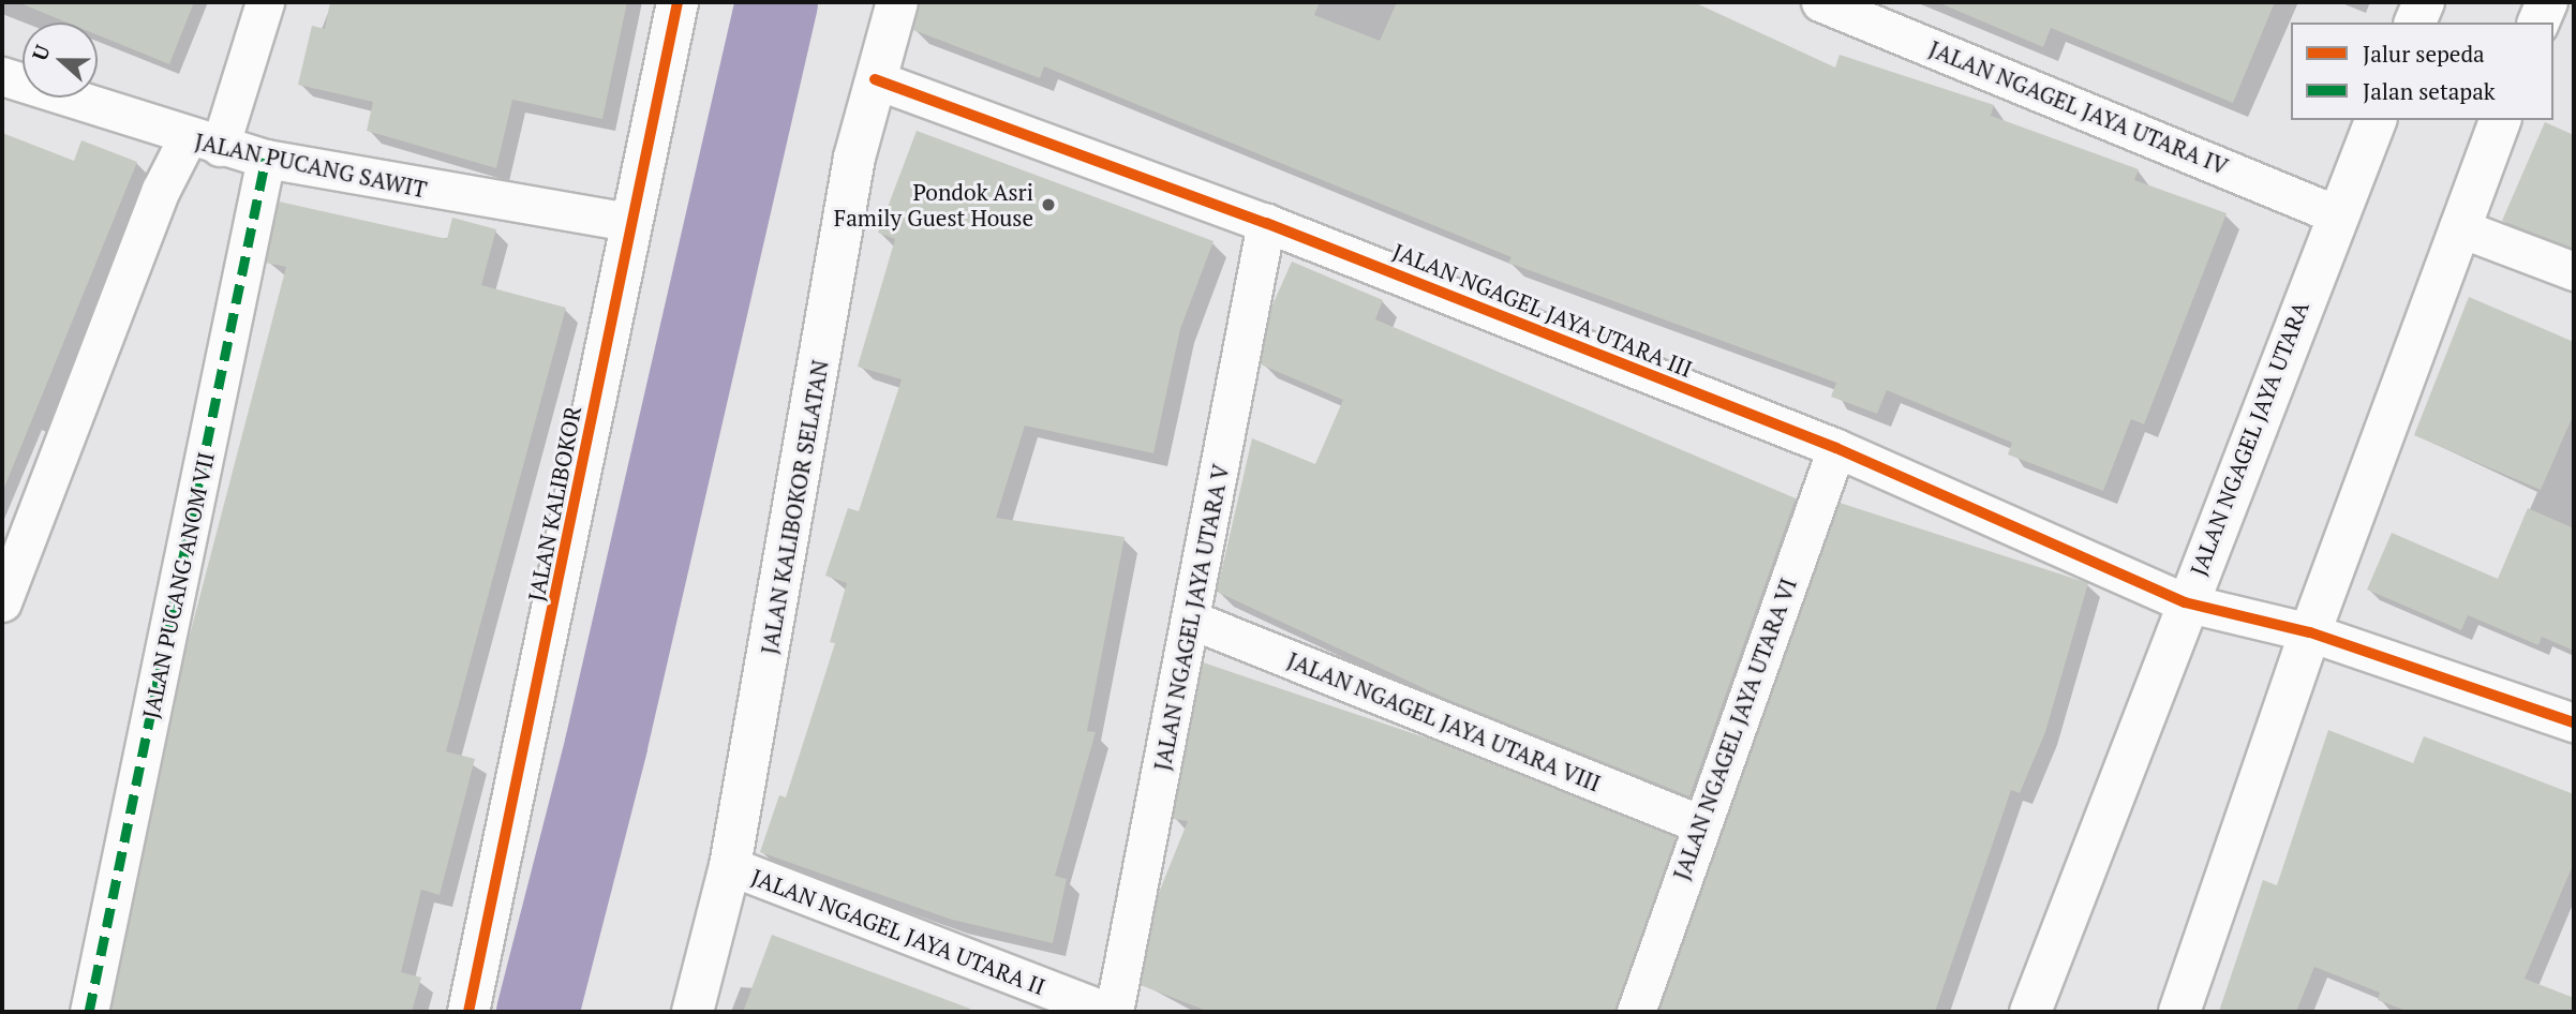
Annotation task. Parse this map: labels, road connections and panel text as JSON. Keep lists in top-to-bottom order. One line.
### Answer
{"streets":{"street":["JALAN NGAGEL JAYA UTARA IV","JALAN PUCANG SAWIT","JALAN NGAGEL JAYA UTARA III","JALAN NGAGEL JAYA UTARA","JALAN KALIBOKOR","JALAN KALIBOKOR SELATAN","JALAN PUCANG ANOM VII","JALAN NGAGEL JAYA UTARA V","JALAN NGAGEL JAYA UTARA VIII","JALAN NGAGEL JAYA UTARA VI","JALAN NGAGEL JAYA UTARA II"]},"crossings":[["JALAN NGAGEL JAYA UTARA IV","JALAN NGAGEL JAYA UTARA"],["JALAN PUCANG SAWIT","JALAN KALIBOKOR"],["JALAN PUCANG SAWIT","JALAN PUCANG ANOM VII"],["JALAN NGAGEL JAYA UTARA III","JALAN NGAGEL JAYA UTARA"],["JALAN NGAGEL JAYA UTARA III","JALAN KALIBOKOR SELATAN"],["JALAN NGAGEL JAYA UTARA III","JALAN NGAGEL JAYA UTARA V"],["JALAN NGAGEL JAYA UTARA III","JALAN NGAGEL JAYA UTARA VI"],["JALAN KALIBOKOR SELATAN","JALAN NGAGEL JAYA UTARA II"],["JALAN NGAGEL JAYA UTARA V","JALAN NGAGEL JAYA UTARA VIII"],["JALAN NGAGEL JAYA UTARA VIII","JALAN NGAGEL JAYA UTARA VI"]],"places":["Pondok Asri Family Guest House"],"legend":["Jalur sepeda","Jalan setapak"],"north":"left"}
